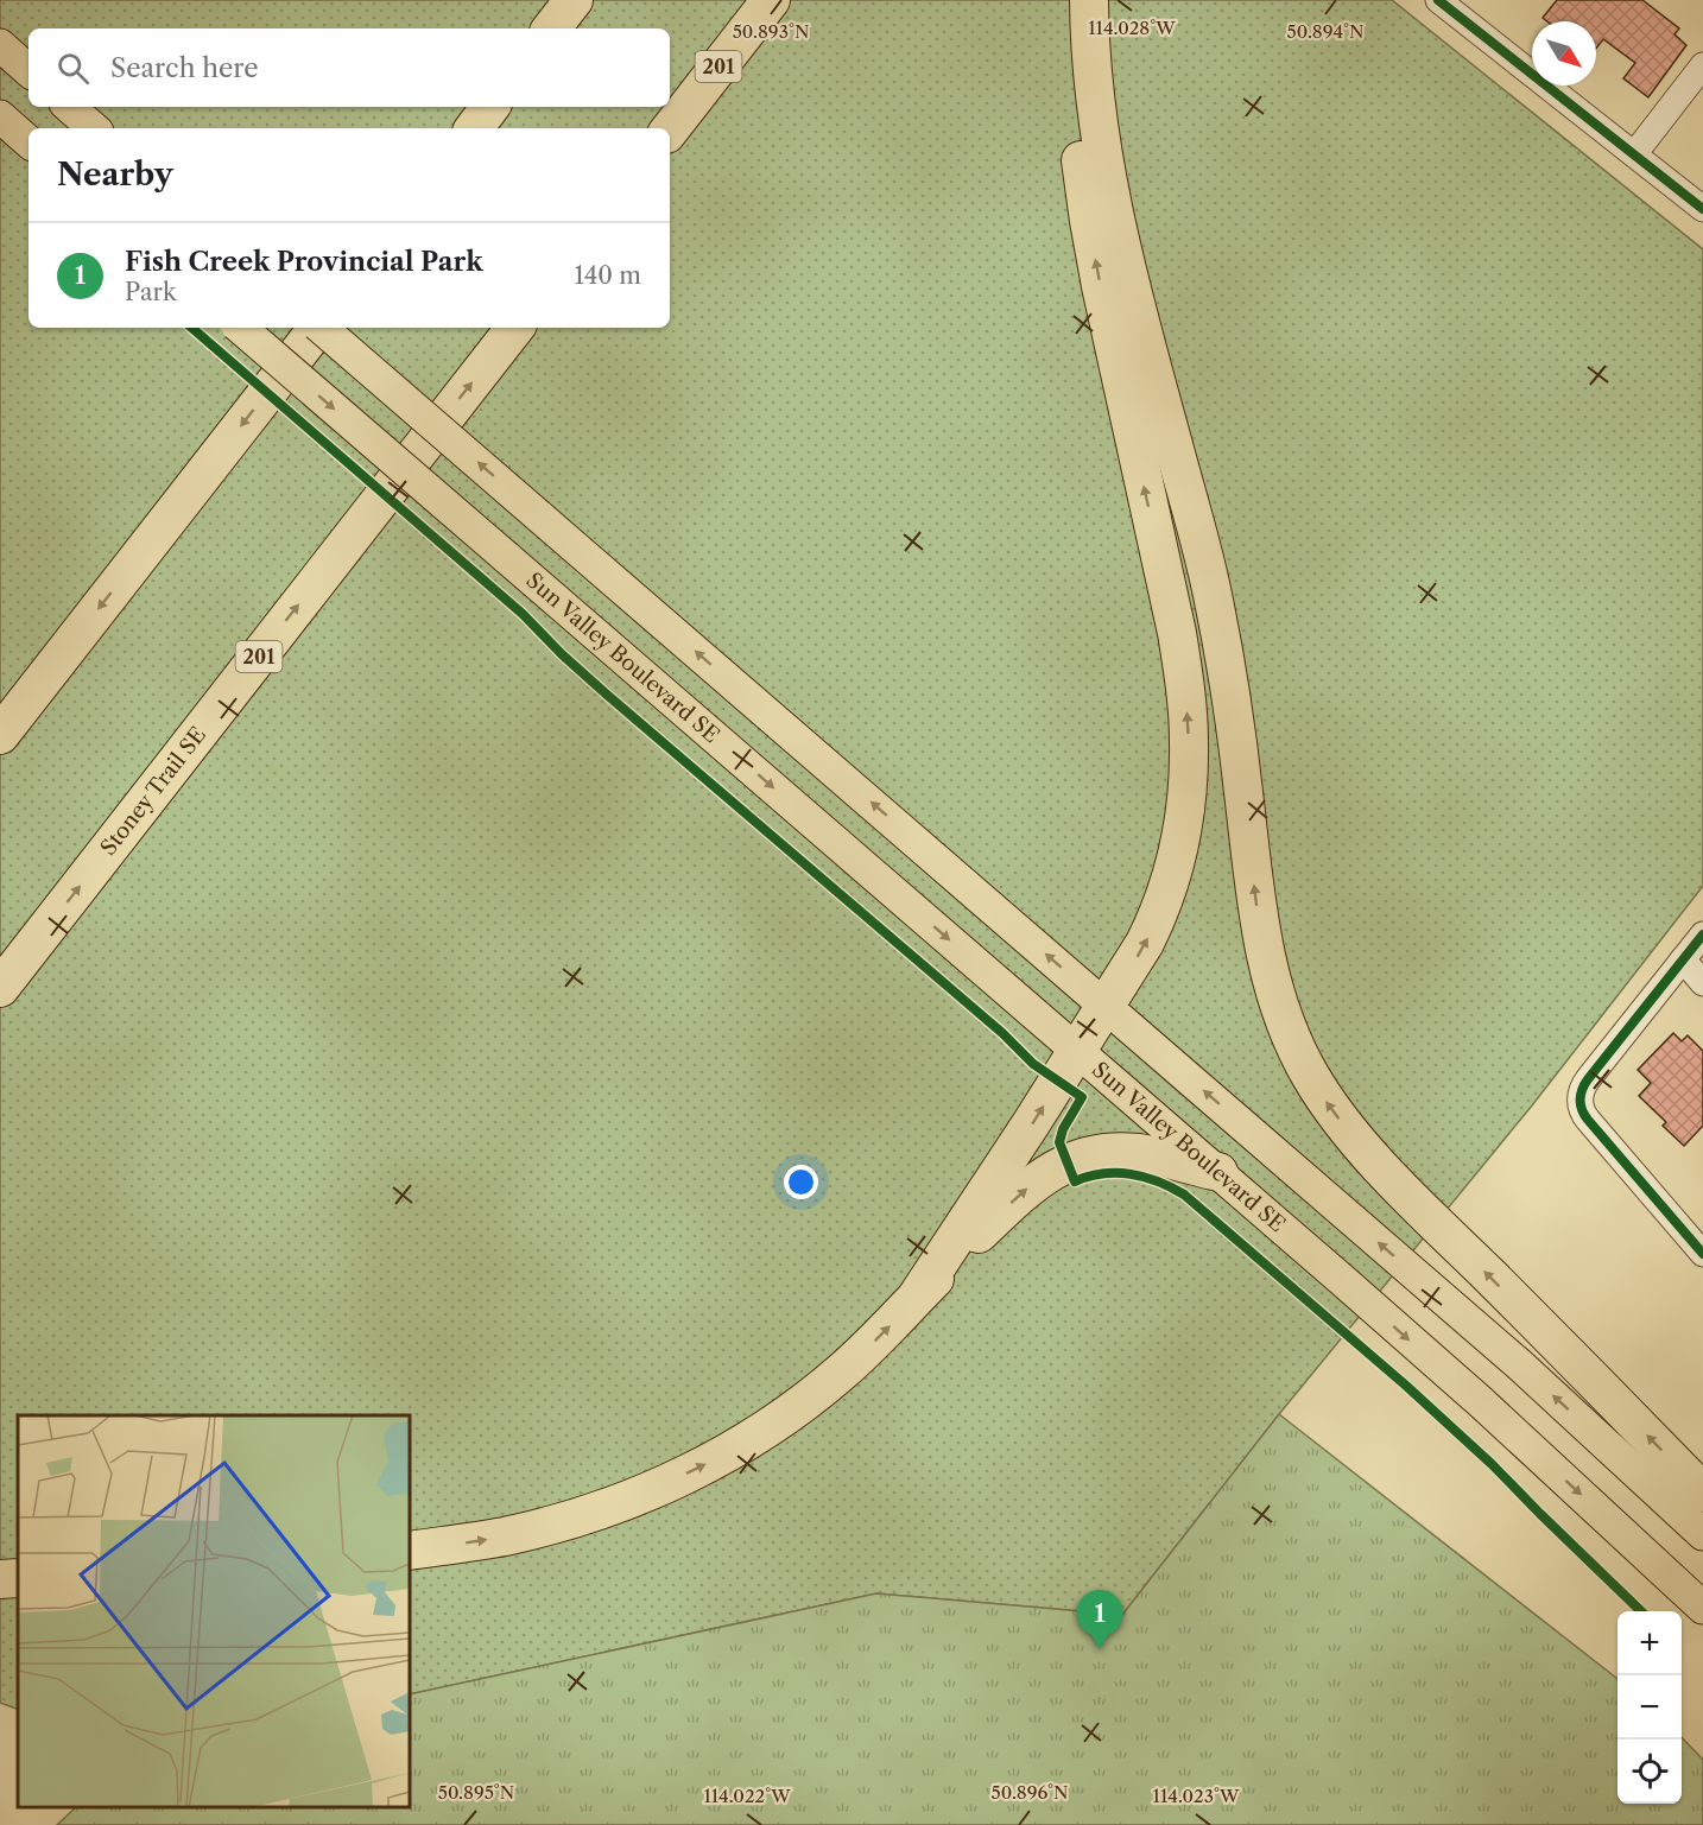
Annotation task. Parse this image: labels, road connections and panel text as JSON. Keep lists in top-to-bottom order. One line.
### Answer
{"streets":{"highway":["201","Stoney Trail SE"],"main road":["Sun Valley Boulevard SE"]},"north":"bottom right","page":{"search":"Search here","heading":"Nearby","list":[{"mark":"1","name":"Fish Creek Provincial Park","note":"Park","value":"140 m"}],"pins":"1","map_buttons":["+","−"]},"coordinates":["114.028°W","50.893°N","50.894°N","50.895°N","50.896°N","114.022°W","114.023°W"]}
